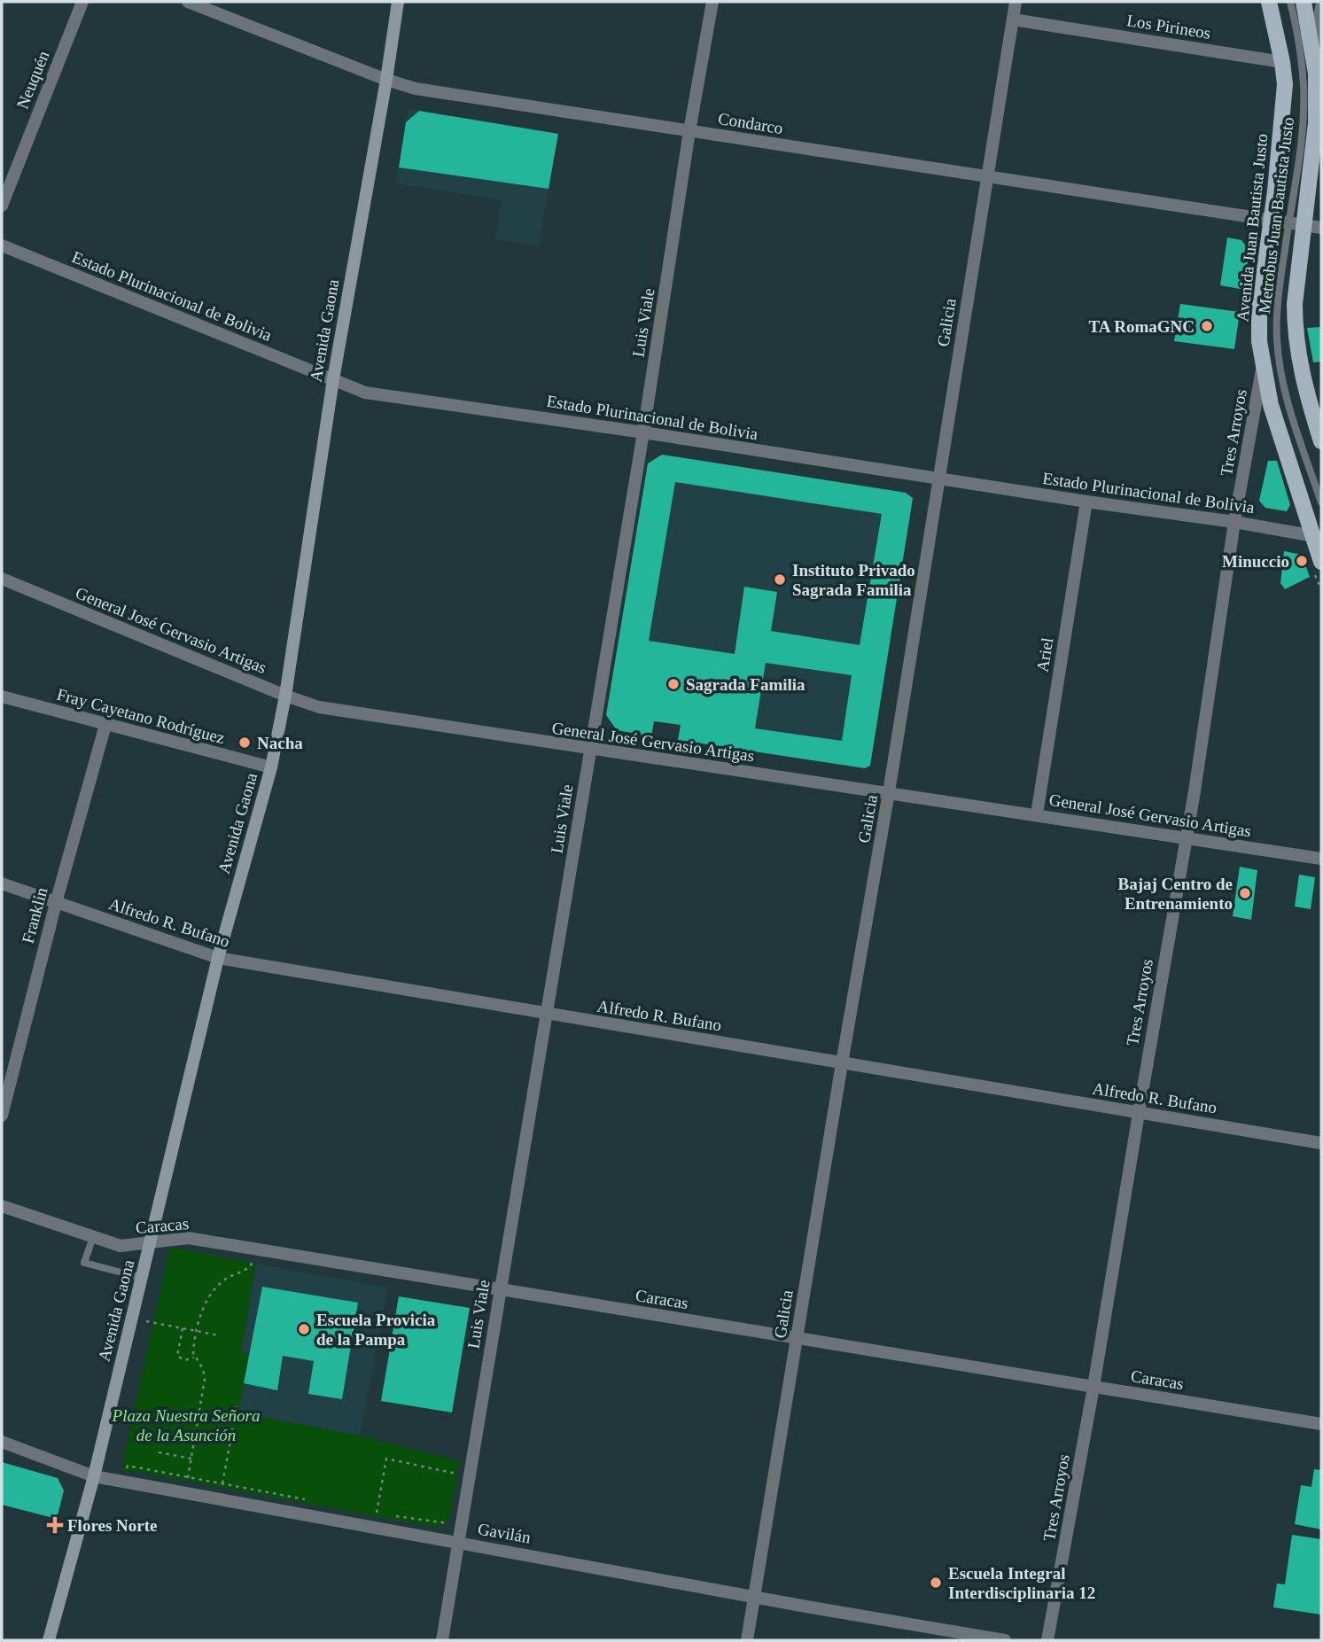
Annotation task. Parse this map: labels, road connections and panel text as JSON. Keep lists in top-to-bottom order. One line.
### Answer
{"streets":{"main road":["Avenida Juan Bautista Justo","Avenida Gaona"],"street":["Los Pirineos","Neuquén","Condarco","Estado Plurinacional de Bolivia","Luis Viale","Galicia","Tres Arroyos","General José Gervasio Artigas","Ariel","Fray Cayetano Rodríguez","Franklin","Alfredo R. Bufano","Caracas","Gavilán"],"lane":["Metrobus Juan Bautista Justo"]},"crossings":[["Los Pirineos","Avenida Juan Bautista Justo"],["Los Pirineos","Galicia"],["Condarco","Metrobus Juan Bautista Justo"],["Condarco","Avenida Juan Bautista Justo"],["Condarco","Luis Viale"],["Condarco","Galicia"],["Condarco","Avenida Gaona"],["Avenida Juan Bautista Justo","Estado Plurinacional de Bolivia"],["Avenida Juan Bautista Justo","Tres Arroyos"],["Estado Plurinacional de Bolivia","Luis Viale"],["Estado Plurinacional de Bolivia","Galicia"],["Estado Plurinacional de Bolivia","Avenida Gaona"],["Estado Plurinacional de Bolivia","Tres Arroyos"],["Estado Plurinacional de Bolivia","Ariel"],["Luis Viale","General José Gervasio Artigas"],["Luis Viale","Alfredo R. Bufano"],["Luis Viale","Caracas"],["Luis Viale","Gavilán"],["Galicia","General José Gervasio Artigas"],["Galicia","Alfredo R. Bufano"],["Galicia","Caracas"],["Galicia","Gavilán"],["Avenida Gaona","General José Gervasio Artigas"],["Avenida Gaona","Fray Cayetano Rodríguez"],["Avenida Gaona","Alfredo R. Bufano"],["Avenida Gaona","Caracas"],["Avenida Gaona","Gavilán"],["Tres Arroyos","General José Gervasio Artigas"],["Tres Arroyos","Alfredo R. Bufano"],["Tres Arroyos","Caracas"],["General José Gervasio Artigas","Ariel"],["Fray Cayetano Rodríguez","Franklin"],["Franklin","Alfredo R. Bufano"]],"parks":["Plaza Nuestra Señora de la Asunción"],"places":{"other":["TA RomaGNC","Minuccio","Instituto Privado Sagrada Familia","Sagrada Familia","Nacha","Bajaj Centro de Entrenamiento","Escuela Provicia de la Pampa","Escuela Integral Interdisciplinaria 12"],"health":["Flores Norte"]}}
